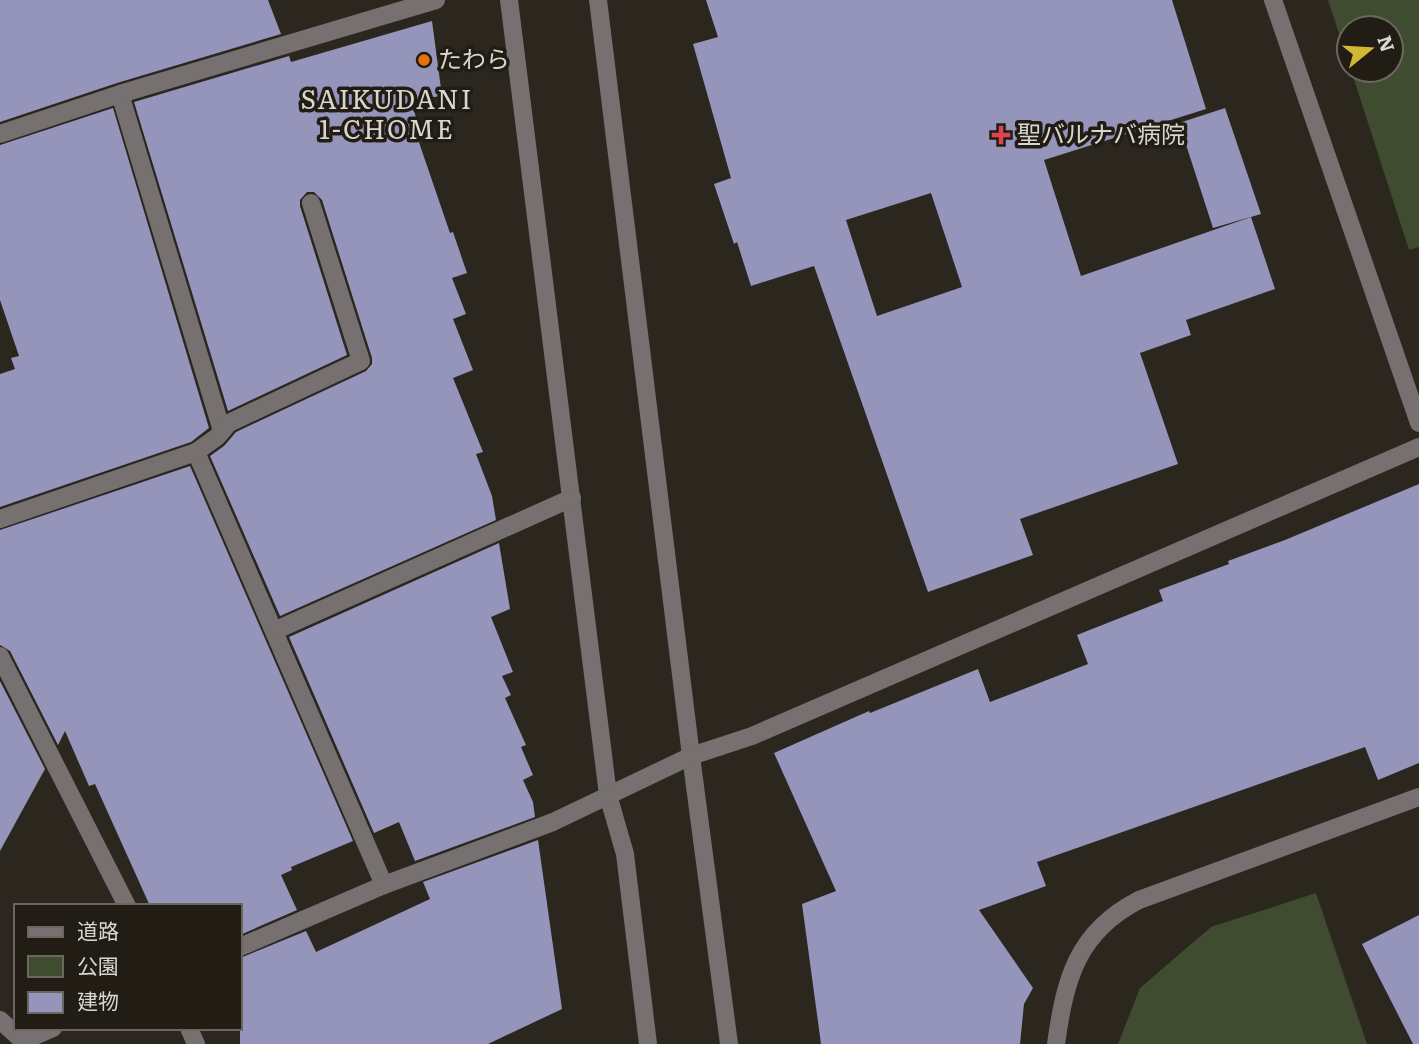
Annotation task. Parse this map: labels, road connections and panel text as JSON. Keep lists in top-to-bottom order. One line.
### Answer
{"districts":["SAIKUDANI 1-CHOME"],"places":{"other":["たわら"],"health":["聖バルナバ病院"]},"legend":["道路","公園","建物"],"north":"right"}
